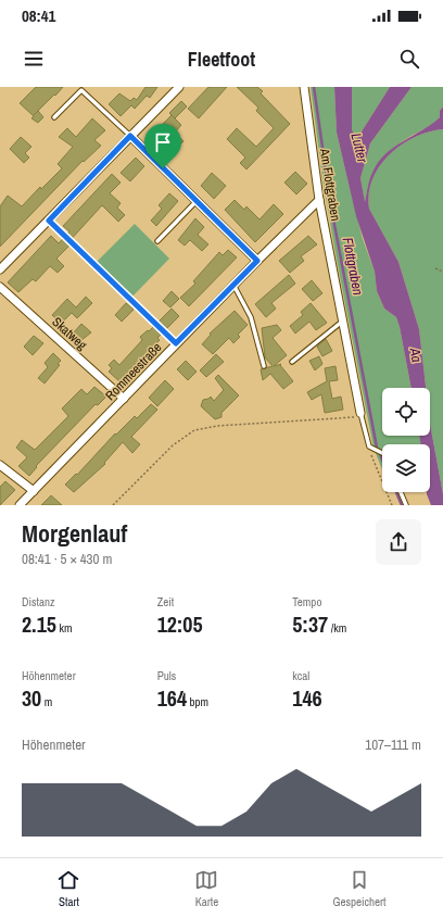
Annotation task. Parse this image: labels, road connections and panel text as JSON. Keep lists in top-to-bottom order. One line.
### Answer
{"streets":{"street":["Am Flottgraben","Skatweg","Rommeestraße"]},"crossings":[["Am Flottgraben","Rommeestraße"],["Skatweg","Rommeestraße"]],"water":["Lutter","Flottgraben","Aa"],"page":{"status":"08:41","header":"Fleetfoot","heading":["Morgenlauf","08:41 · 5 × 430 m"],"stats":[["Distanz","2.15 km"],["Zeit","12:05"],["Tempo","5:37 /km"],["Höhenmeter","30 m"],["Puls","164 bpm"],["kcal","146"]],"chart":["Höhenmeter","107–111 m"],"tabs":["Start","Karte","Gespeichert"]}}
